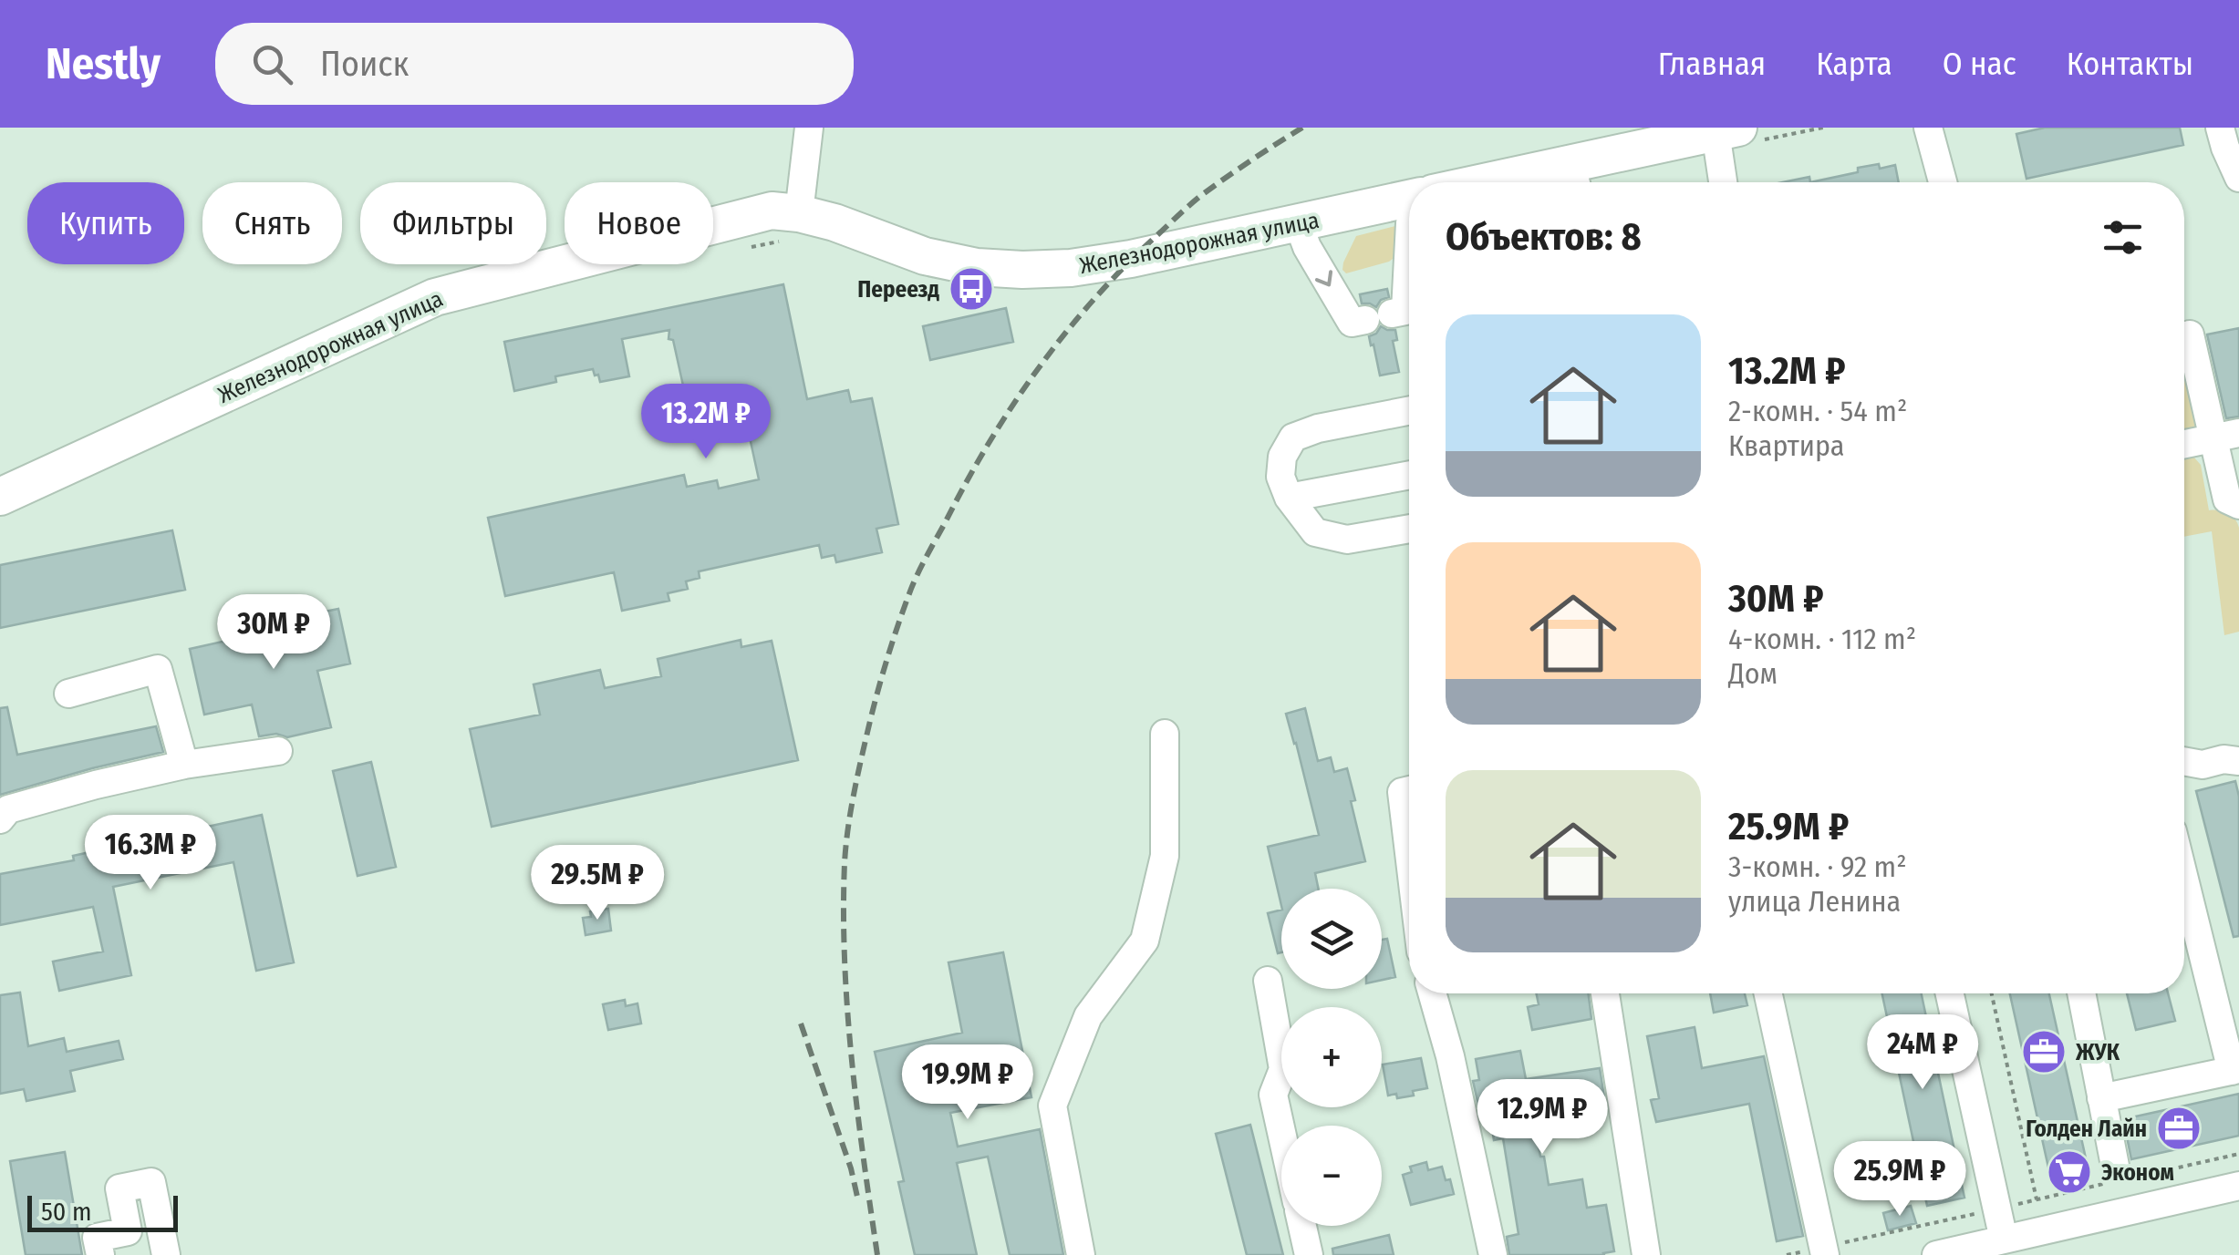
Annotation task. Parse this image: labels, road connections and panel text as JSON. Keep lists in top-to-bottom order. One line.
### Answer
{"streets":{"main road":["Железнодорожная улица"]},"places":{"bus stop":["Переезд"],"office":["ЖУК","Голден Лайн"],"supermarket":["Эконом"]},"scale_bar":"50 m","page":{"header":"Nestly","search":"Поиск","nav":["Главная","Карта","О нас","Контакты"],"chip":["Купить","Снять","Фильтры","Новое"],"heading":"Объектов: 8","list":[{"name":"13.2M ₽","note":"2-комн. · 54 m² · Квартира"},{"name":"30M ₽","note":"4-комн. · 112 m² · Дом"},{"name":"25.9M ₽","note":"3-комн. · 92 m² · улица Ленина"}],"price":["13.2M ₽","30M ₽","16.3M ₽","29.5M ₽","24M ₽","19.9M ₽","12.9M ₽","25.9M ₽"],"map_buttons":["+","−"],"scale":"50 m"}}
